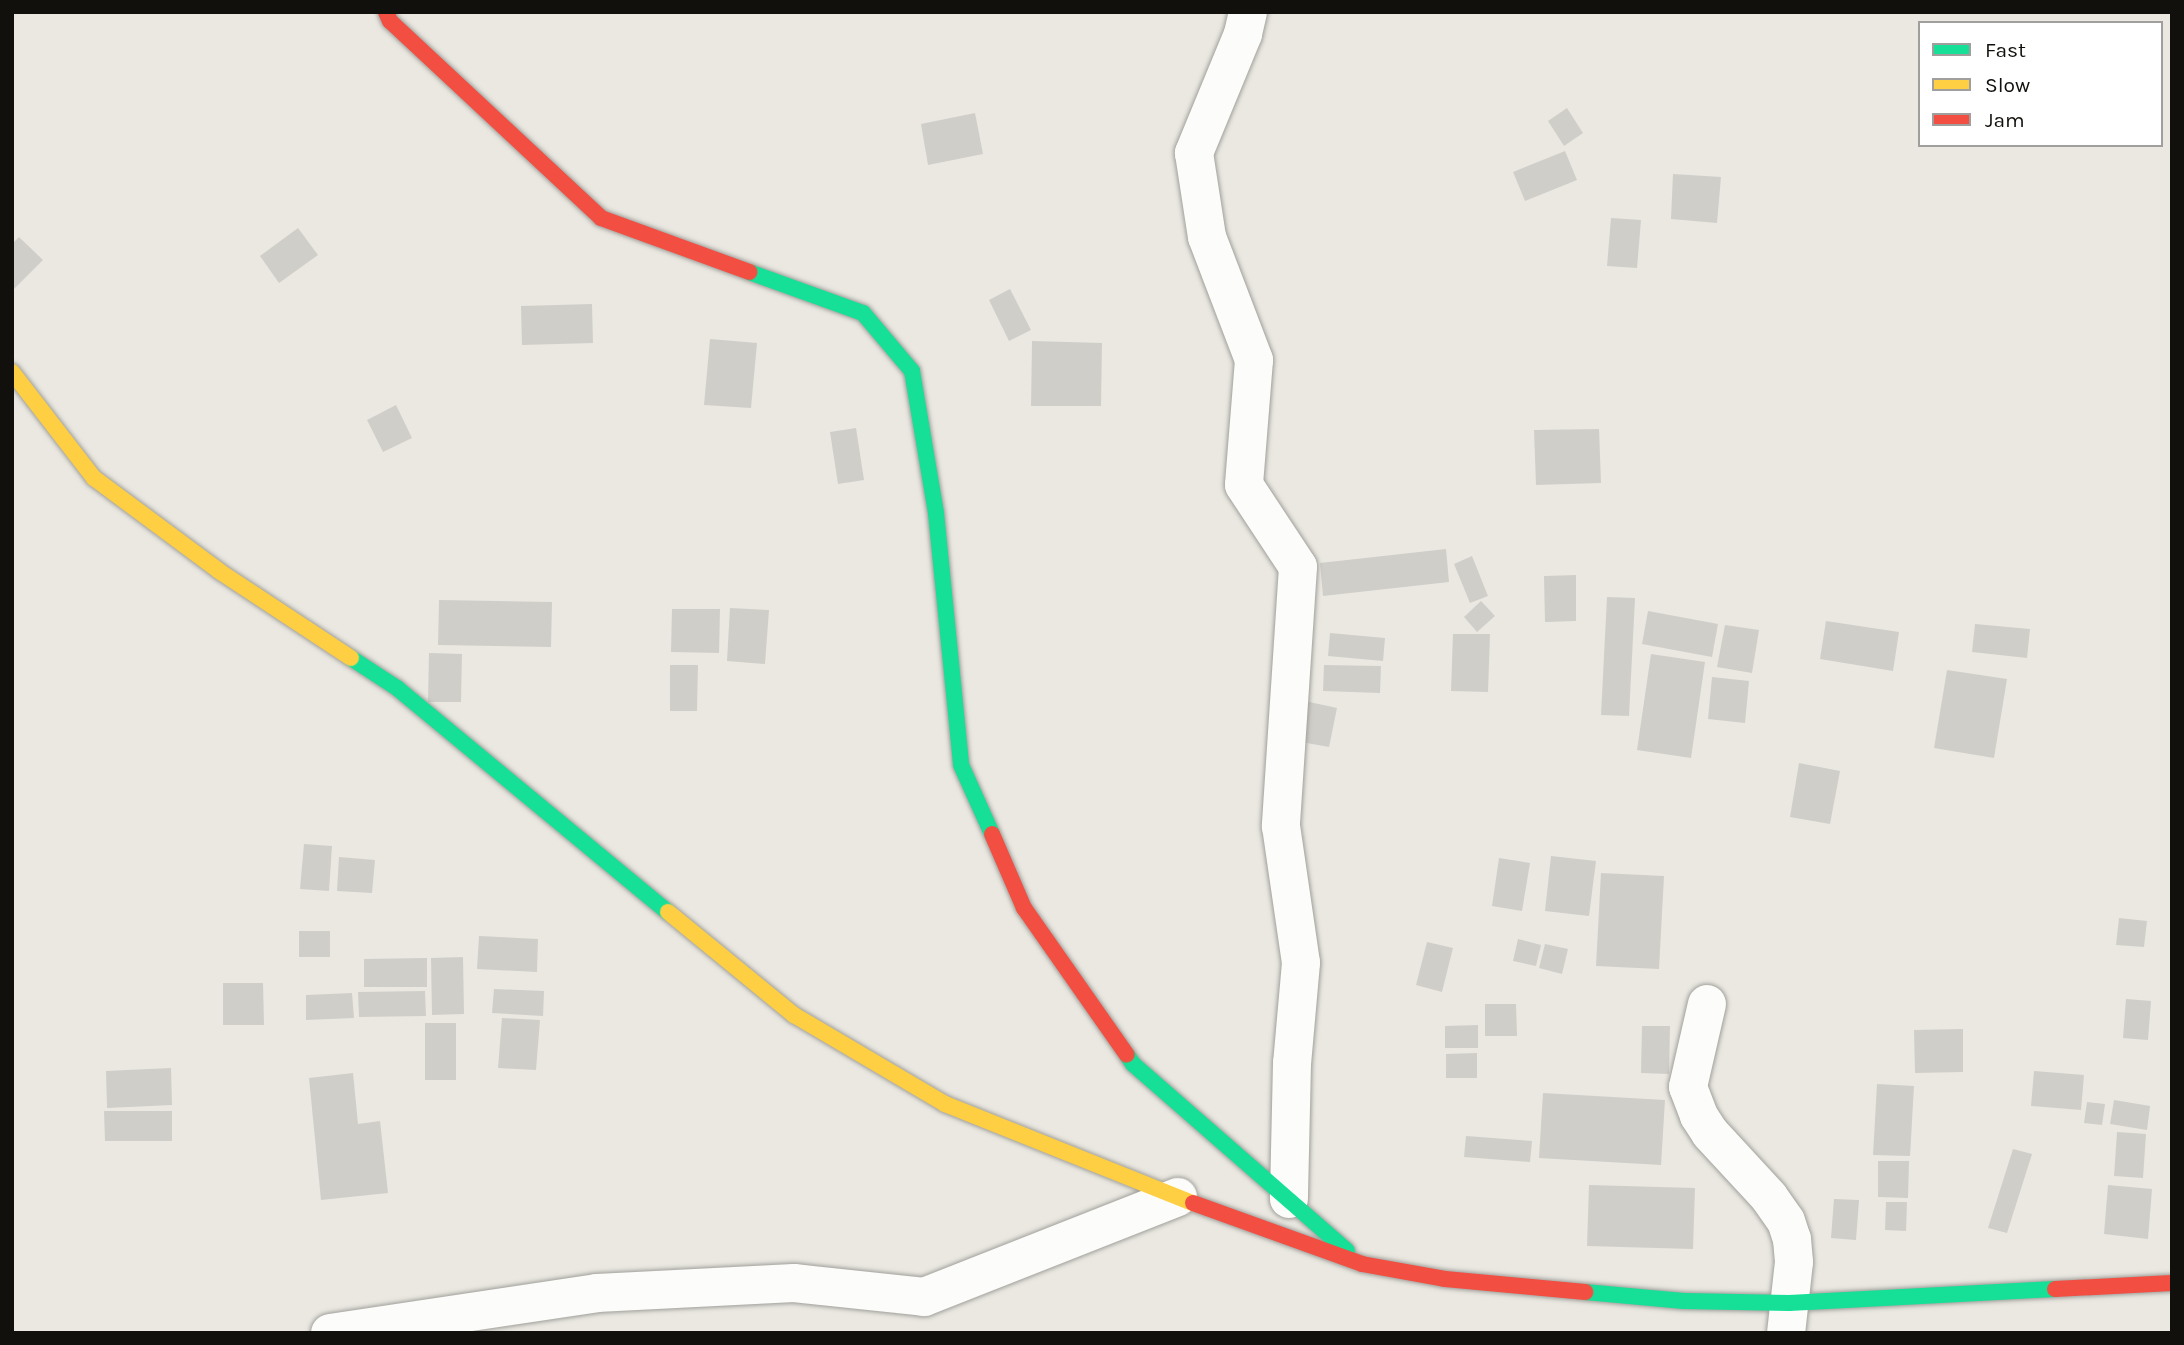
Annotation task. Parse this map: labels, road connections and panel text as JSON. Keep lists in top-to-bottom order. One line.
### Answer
{"legend":["Fast","Slow","Jam"]}
